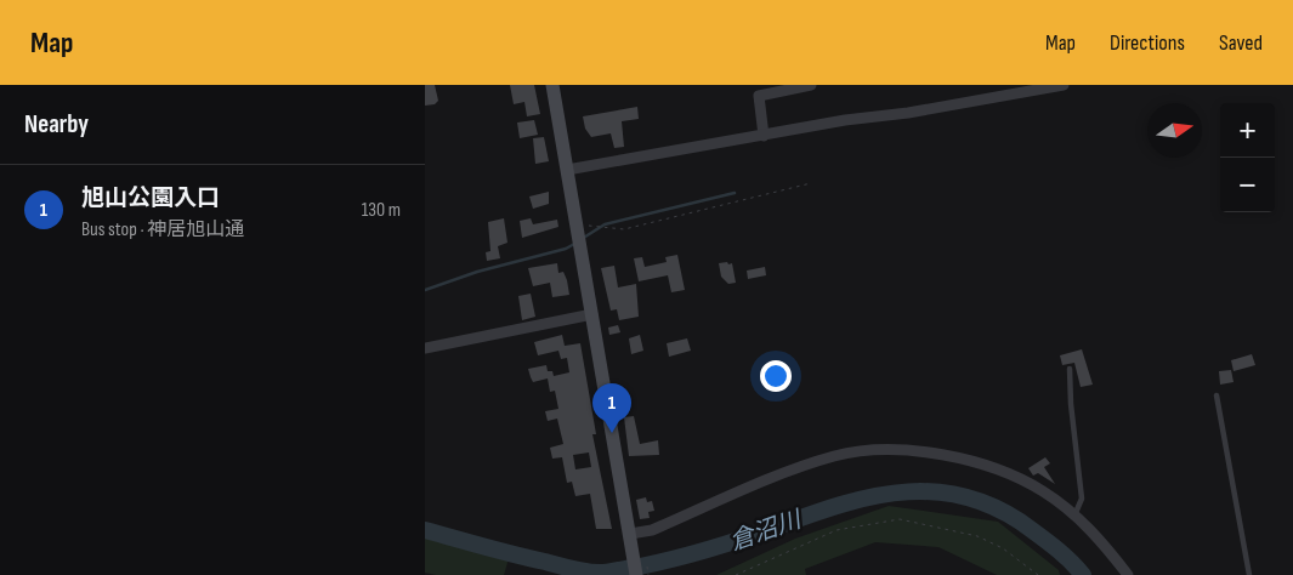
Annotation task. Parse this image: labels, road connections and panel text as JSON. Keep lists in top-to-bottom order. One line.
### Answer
{"water":["倉沼川"],"north":"right","page":{"header":"Map","nav":["Map","Directions","Saved"],"heading":"Nearby","map_buttons":["+","−"],"list":[{"mark":"1","name":"旭山公園入口","note":"Bus stop · 神居旭山通","value":"130 m"}],"pins":"1"}}
